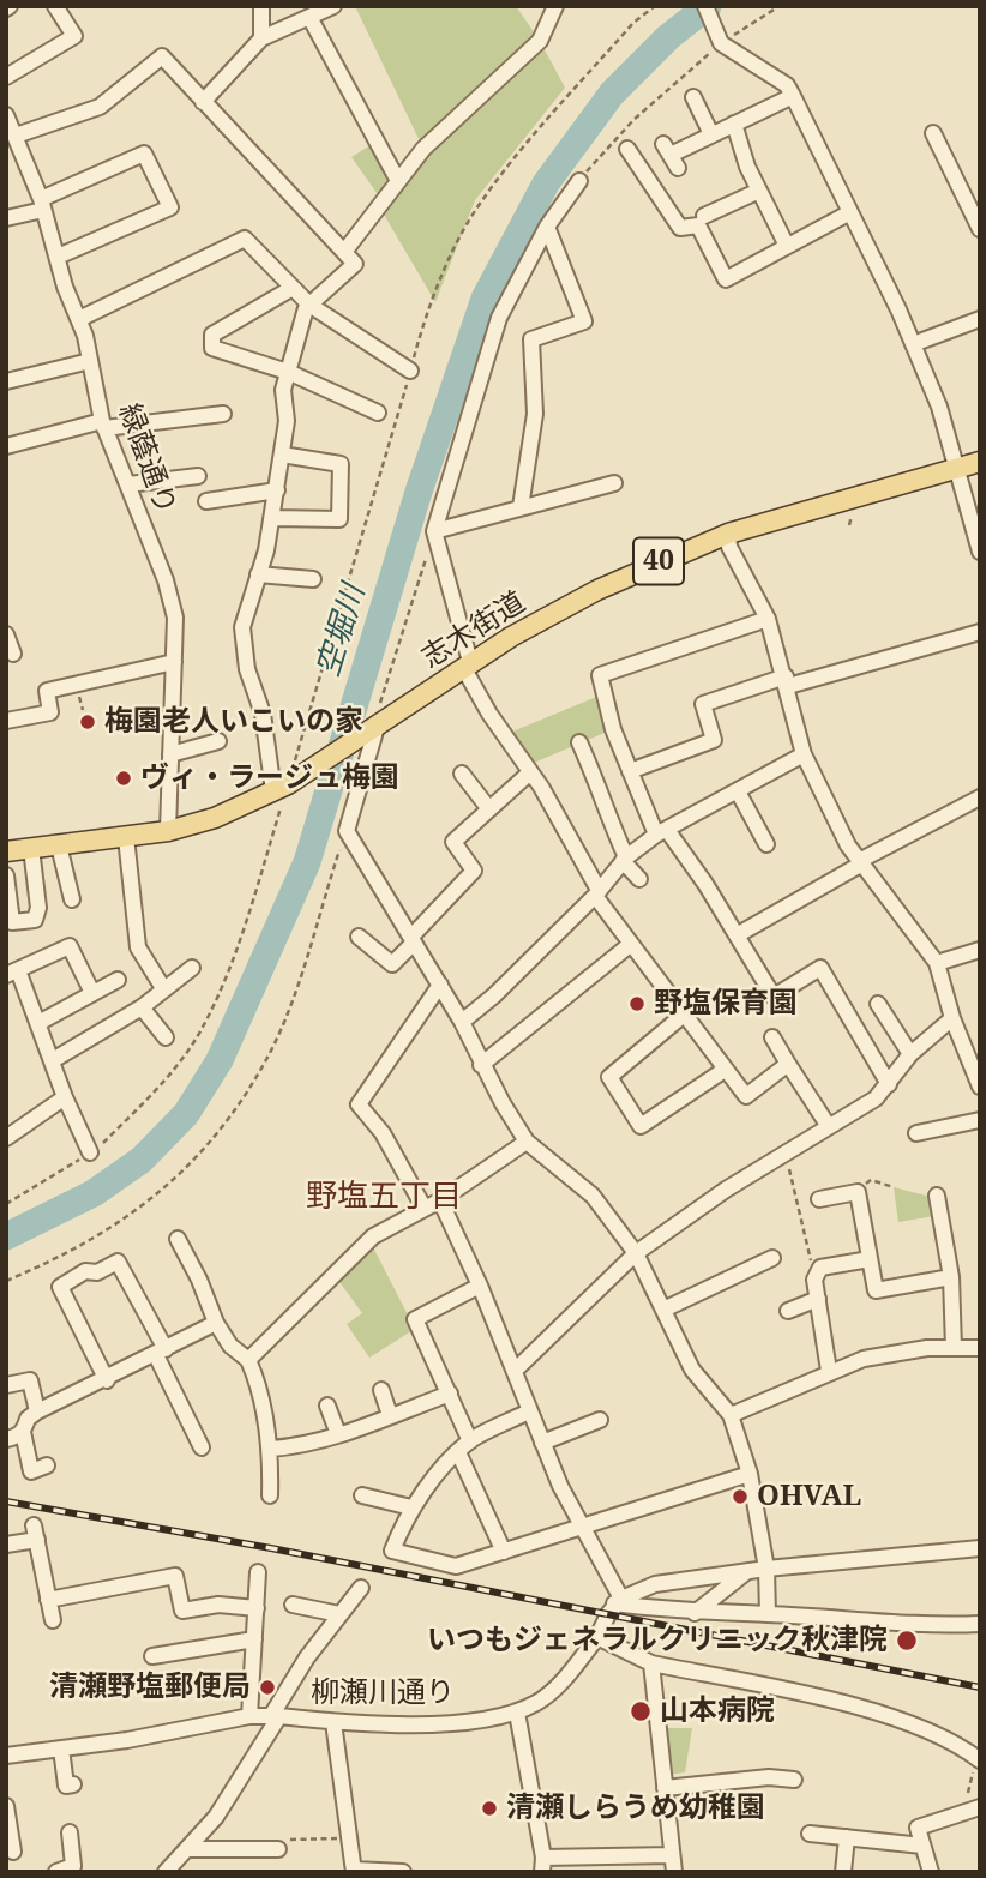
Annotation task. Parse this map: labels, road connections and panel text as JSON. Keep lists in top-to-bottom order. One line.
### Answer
{"streets":{"main road":["40","志木街道"],"street":["緑蔭通り","柳瀬川通り"]},"crossings":[["緑蔭通り","志木街道"]],"districts":["野塩五丁目"],"water":["空堀川"],"places":["梅園老人いこいの家","ヴィ・ラージュ梅園","野塩保育園","OHVAL","いつもジェネラルクリニック秋津院","清瀬野塩郵便局","山本病院","清瀬しらうめ幼稚園"]}
